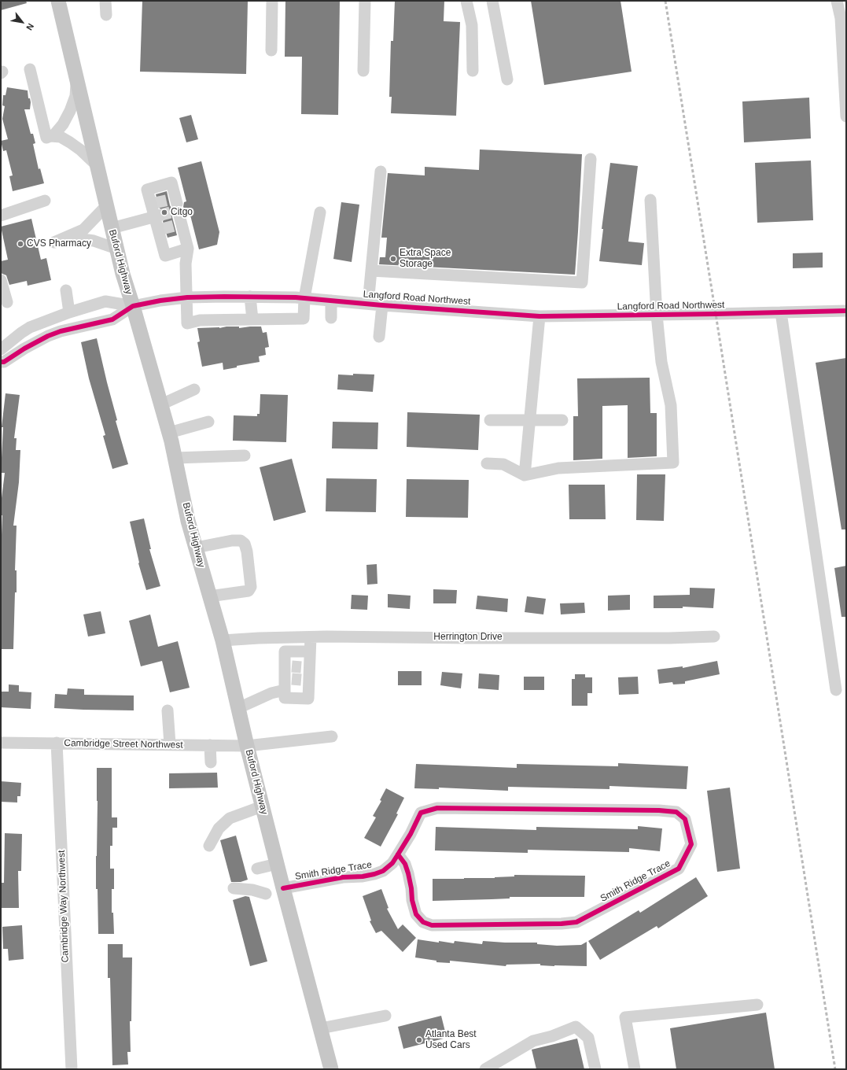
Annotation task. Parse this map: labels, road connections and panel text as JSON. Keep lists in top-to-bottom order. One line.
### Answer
{"streets":{"main road":["Buford Highway"],"street":["Langford Road Northwest","Herrington Drive","Cambridge Street Northwest","Smith Ridge Trace","Cambridge Way Northwest"]},"crossings":[["Buford Highway","Langford Road Northwest"],["Buford Highway","Herrington Drive"],["Buford Highway","Cambridge Street Northwest"],["Buford Highway","Smith Ridge Trace"],["Cambridge Street Northwest","Cambridge Way Northwest"]],"places":["Citgo","CVS Pharmacy","Extra Space Storage","Atlanta Best Used Cars"],"north":"bottom right"}
